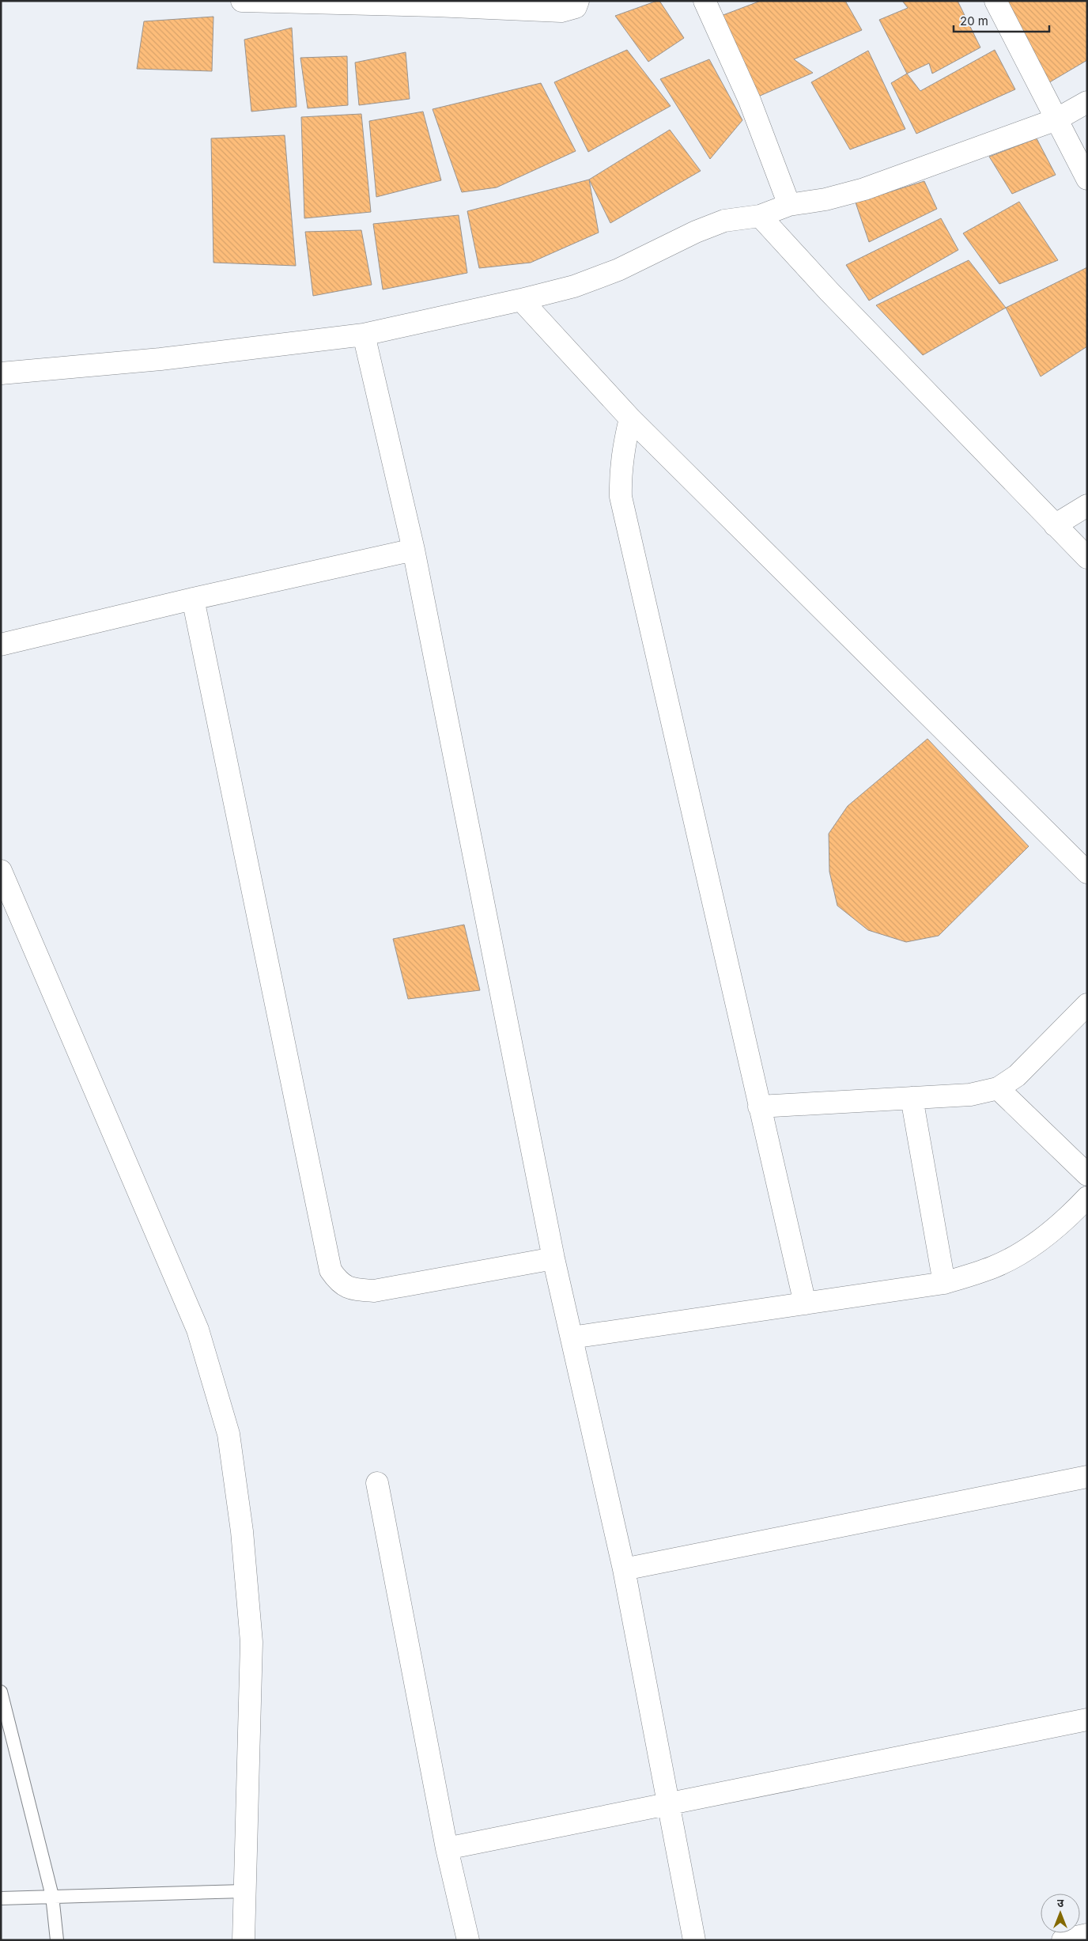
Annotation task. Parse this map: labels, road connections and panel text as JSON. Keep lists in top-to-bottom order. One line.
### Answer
{"scale_bar":"20 m","north":"top"}
